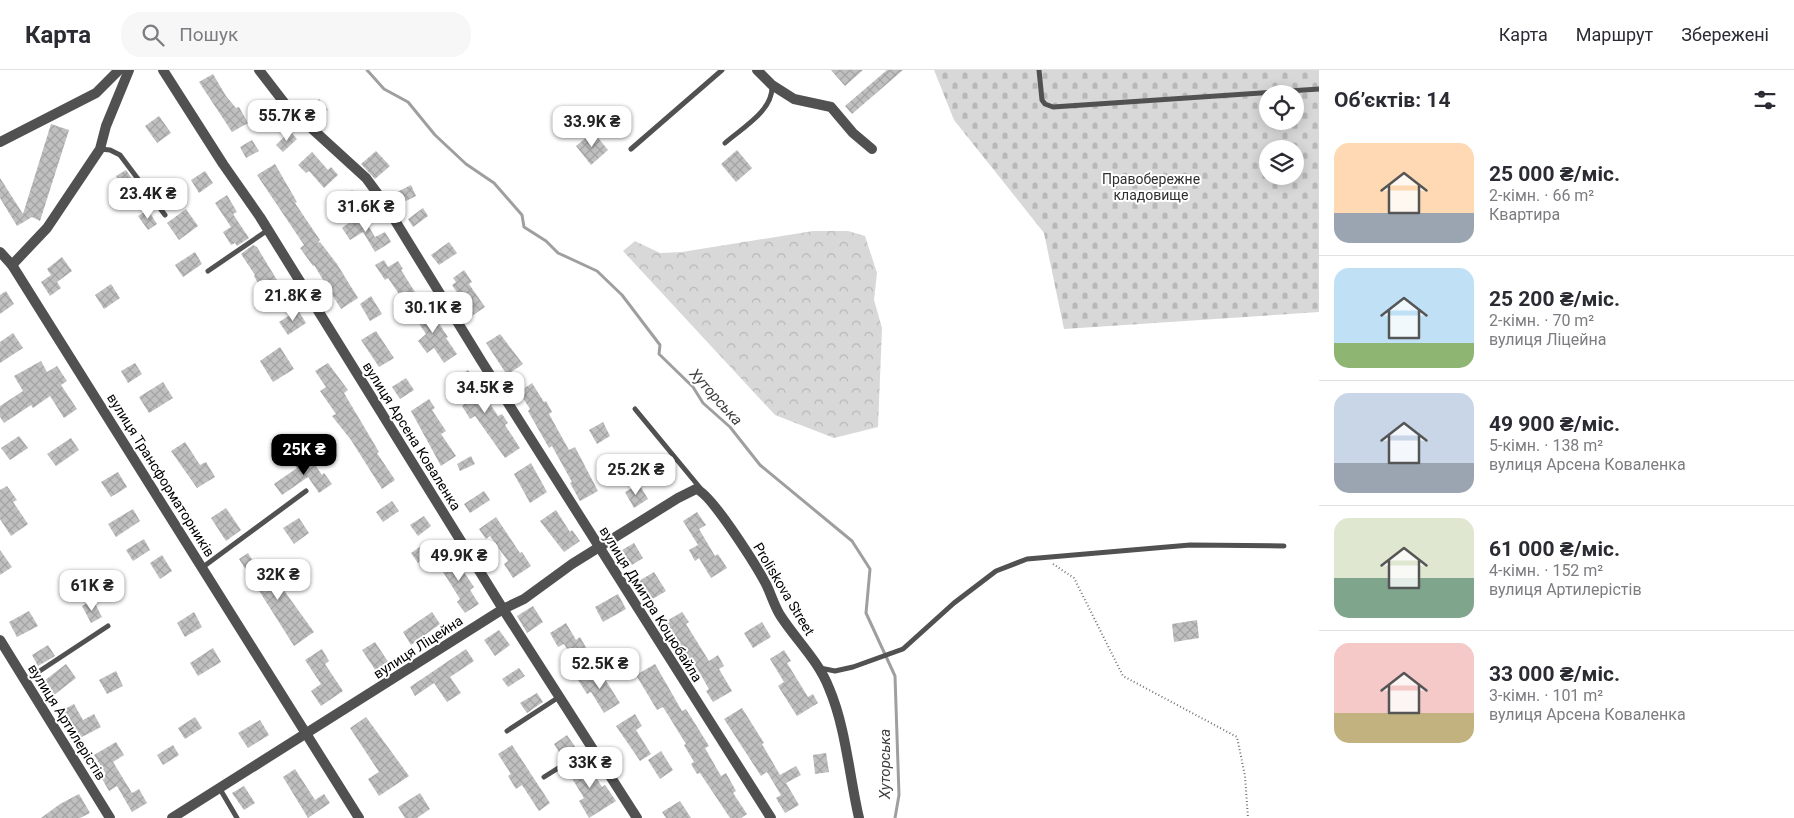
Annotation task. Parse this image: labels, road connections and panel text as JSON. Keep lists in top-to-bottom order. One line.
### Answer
{"streets":{"street":["вулиця Арсена Коваленка","вулиця Трансформаторників","Proliskova Street","вулиця Дмитра Коцюбайла","вулиця Ліцейна","вулиця Артилерістів"]},"crossings":[["вулиця Арсена Коваленка","вулиця Ліцейна"],["вулиця Трансформаторників","вулиця Ліцейна"],["Proliskova Street","вулиця Ліцейна"],["вулиця Дмитра Коцюбайла","вулиця Ліцейна"]],"water":["Хуторська"],"parks":["Правобережне кладовище"],"page":{"header":"Карта","search":"Пошук","nav":["Карта","Маршрут","Збережені"],"heading":"Об’єктів: 14","price":["55.7K ₴","33.9K ₴","23.4K ₴","31.6K ₴","21.8K ₴","30.1K ₴","34.5K ₴","25K ₴","25.2K ₴","49.9K ₴","32K ₴","61K ₴","52.5K ₴","33K ₴"],"list":[{"name":"25 000 ₴/міс.","note":"2-кімн. · 66 m² · Квартира"},{"name":"25 200 ₴/міс.","note":"2-кімн. · 70 m² · вулиця Ліцейна"},{"name":"49 900 ₴/міс.","note":"5-кімн. · 138 m² · вулиця Арсена Коваленка"},{"name":"61 000 ₴/міс.","note":"4-кімн. · 152 m² · вулиця Артилерістів"},{"name":"33 000 ₴/міс.","note":"3-кімн. · 101 m² · вулиця Арсена Коваленка"}]}}
